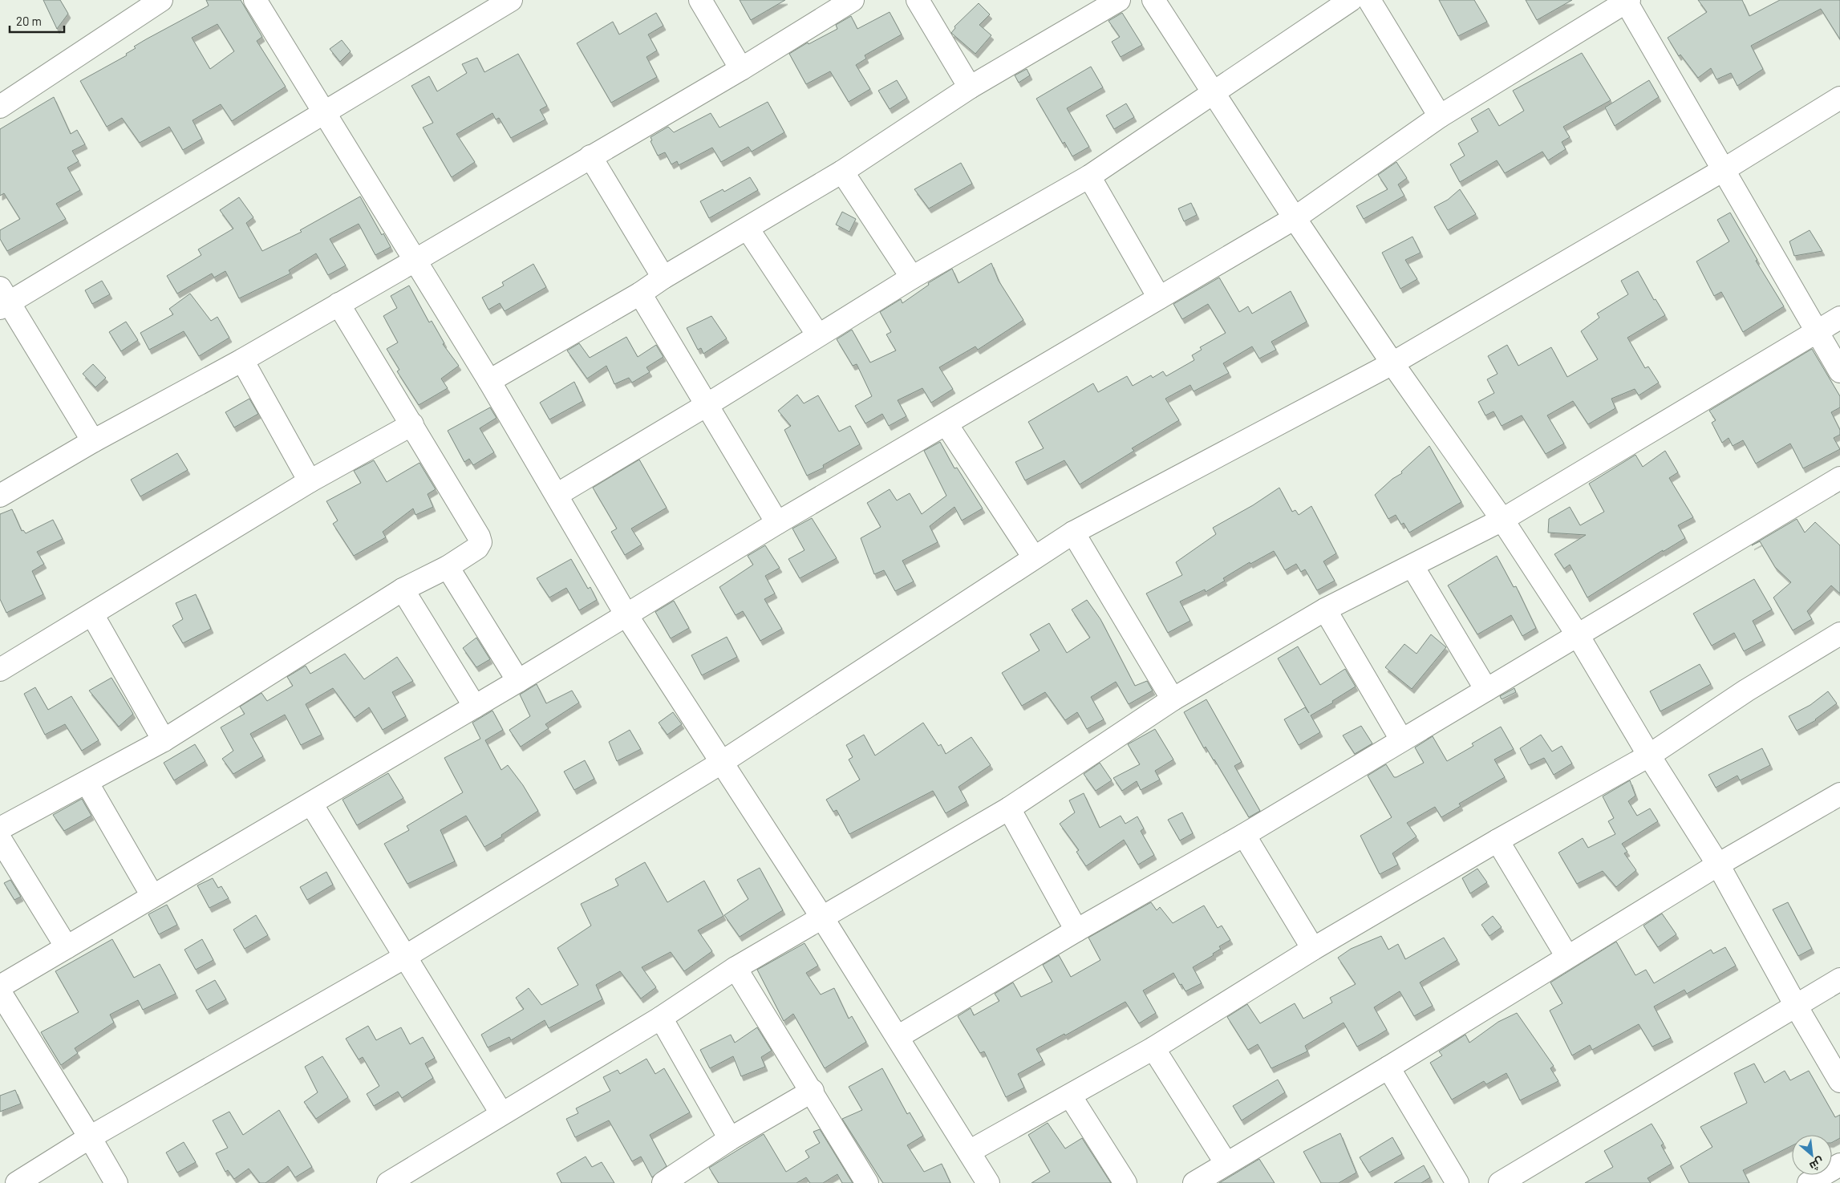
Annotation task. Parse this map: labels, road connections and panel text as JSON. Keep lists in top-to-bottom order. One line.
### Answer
{"scale_bar":"20 m","north":"bottom right"}
